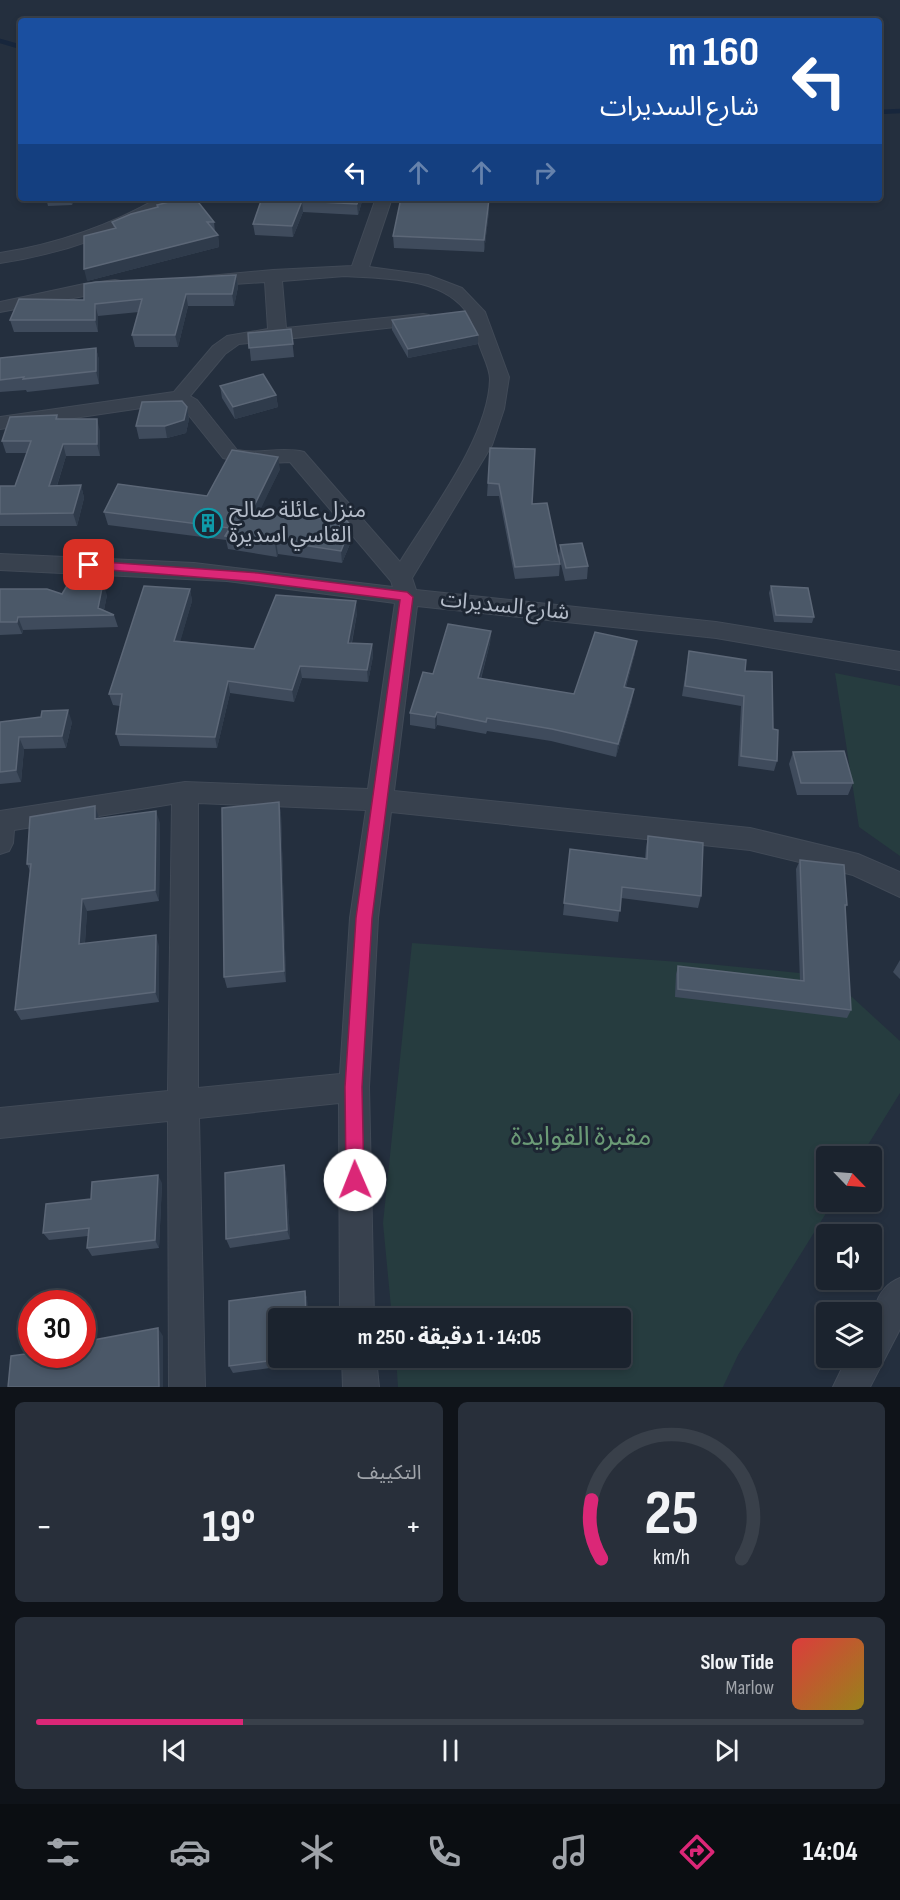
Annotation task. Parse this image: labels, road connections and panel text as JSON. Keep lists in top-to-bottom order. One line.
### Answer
{"streets":{"street":["شارع السديرات"]},"parks":["مقبرة القوايدة"],"places":{"building":["منزل عائلة صالح القاسي اسديرة"]},"north":"bottom right","page":{"turn":["160 m","شارع السديرات"],"limit":"30","trip":"14:05 · 1 دقيقة · 250 m","tile":"التكييف","heat":["−","19°","+"],"song":["Slow Tide","Marlow"],"tabs":"14:04","gauge":["25","km/h"]}}
